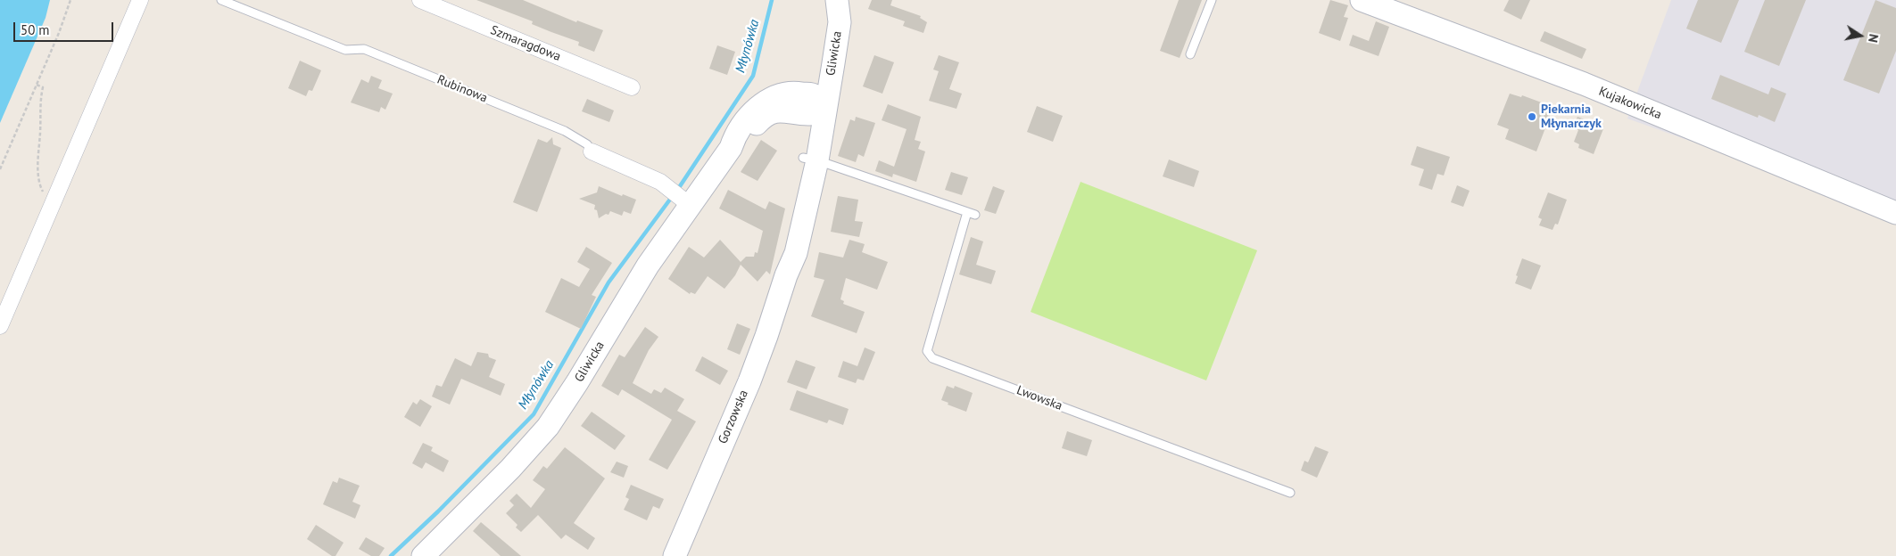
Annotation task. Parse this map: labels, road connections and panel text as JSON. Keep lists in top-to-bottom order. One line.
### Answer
{"streets":{"street":["Szmaragdowa","Gliwicka","Rubinowa","Kujakowicka","Gorzowska"],"lane":["Lwowska"]},"crossings":[["Gliwicka","Rubinowa"],["Gliwicka","Gorzowska"]],"water":["Młynówka"],"places":["Piekarnia Młynarczyk"],"scale_bar":"50 m","north":"right"}
